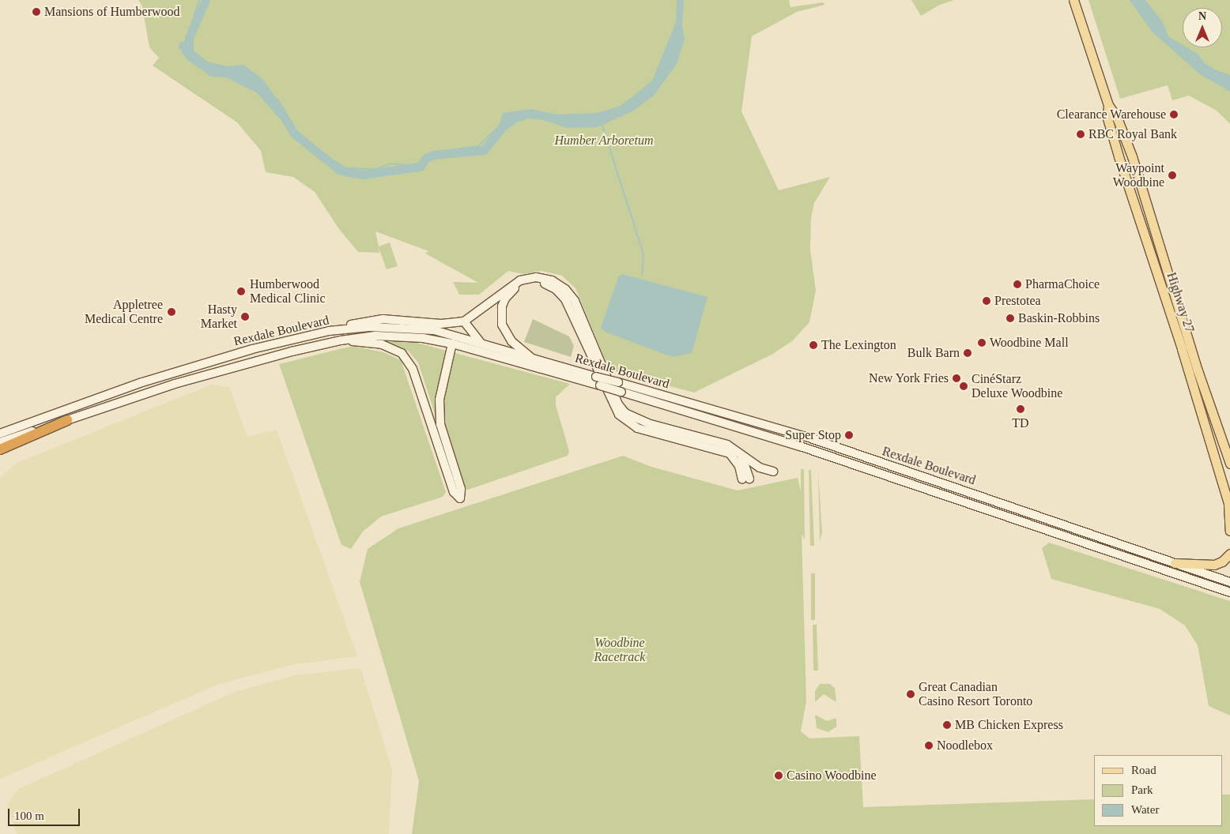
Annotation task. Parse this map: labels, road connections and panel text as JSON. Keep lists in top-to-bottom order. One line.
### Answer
{"streets":{"main road":["Highway 27","Rexdale Boulevard"]},"parks":["Humber Arboretum","Woodbine Racetrack"],"places":["Mansions of Humberwood","Clearance Warehouse","RBC Royal Bank","Waypoint Woodbine","PharmaChoice","Humberwood Medical Clinic","Prestotea","Appletree Medical Centre","Hasty Market","Baskin-Robbins","Woodbine Mall","The Lexington","Bulk Barn","New York Fries","CinéStarz Deluxe Woodbine","TD","Super Stop","Great Canadian Casino Resort Toronto","MB Chicken Express","Noodlebox","Casino Woodbine"],"legend":["Road","Park","Water"],"scale_bar":"100 m","north":"top"}
